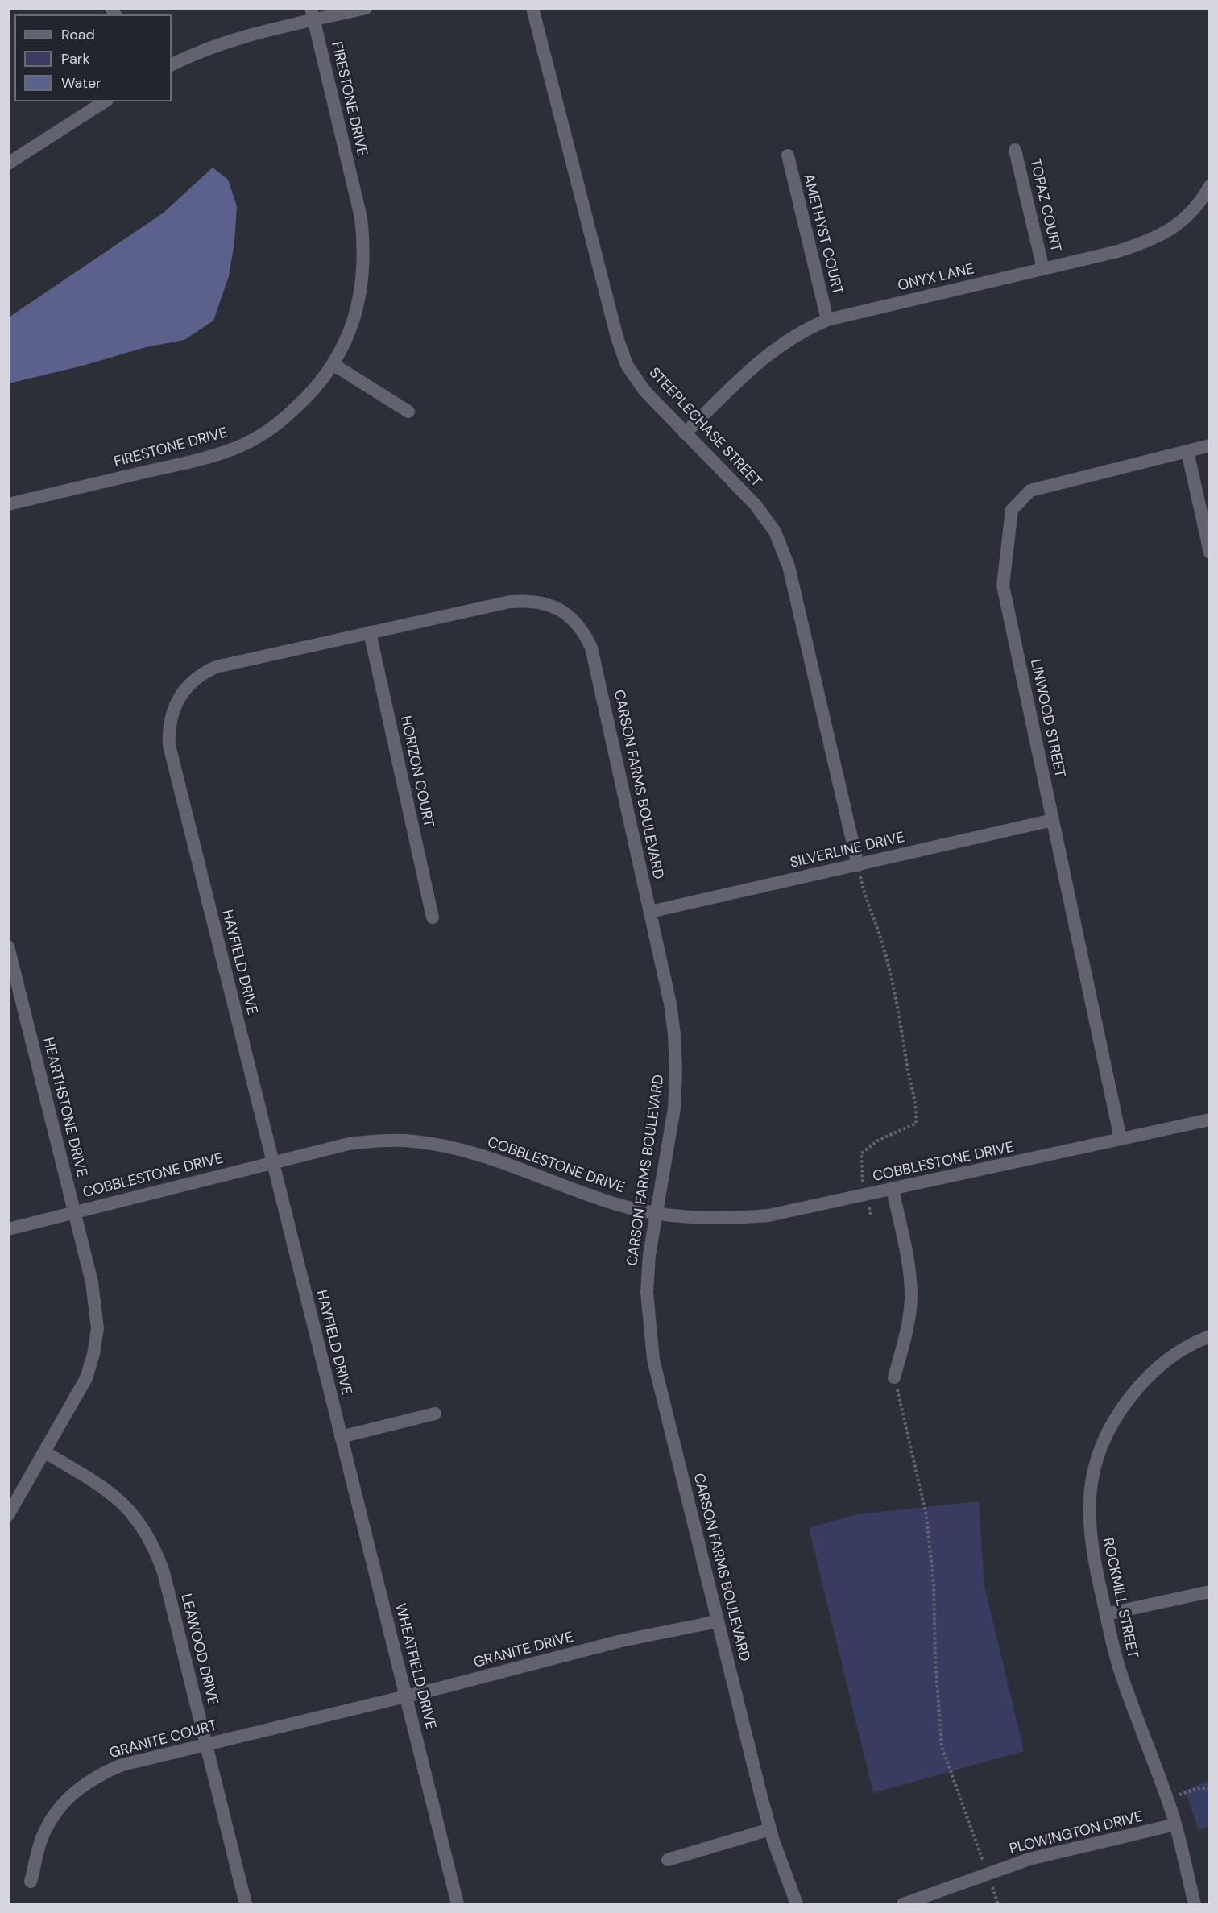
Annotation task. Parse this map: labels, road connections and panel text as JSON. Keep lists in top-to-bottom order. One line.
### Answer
{"streets":{"street":["FIRESTONE DRIVE","TOPAZ COURT","AMETHYST COURT","ONYX LANE","STEEPLECHASE STREET","LINWOOD STREET","HORIZON COURT","CARSON FARMS BOULEVARD","SILVERLINE DRIVE","HAYFIELD DRIVE","HEARTHSTONE DRIVE","COBBLESTONE DRIVE","ROCKMILL STREET","LEAWOOD DRIVE","GRANITE DRIVE","WHEATFIELD DRIVE","GRANITE COURT","PLOWINGTON DRIVE"]},"crossings":[["TOPAZ COURT","ONYX LANE"],["AMETHYST COURT","ONYX LANE"],["ONYX LANE","STEEPLECHASE STREET"],["STEEPLECHASE STREET","SILVERLINE DRIVE"],["LINWOOD STREET","SILVERLINE DRIVE"],["LINWOOD STREET","COBBLESTONE DRIVE"],["HORIZON COURT","CARSON FARMS BOULEVARD"],["HORIZON COURT","HAYFIELD DRIVE"],["CARSON FARMS BOULEVARD","SILVERLINE DRIVE"],["CARSON FARMS BOULEVARD","HAYFIELD DRIVE"],["CARSON FARMS BOULEVARD","COBBLESTONE DRIVE"],["CARSON FARMS BOULEVARD","GRANITE DRIVE"],["HAYFIELD DRIVE","COBBLESTONE DRIVE"],["HAYFIELD DRIVE","WHEATFIELD DRIVE"],["HEARTHSTONE DRIVE","COBBLESTONE DRIVE"],["HEARTHSTONE DRIVE","LEAWOOD DRIVE"],["ROCKMILL STREET","PLOWINGTON DRIVE"],["LEAWOOD DRIVE","GRANITE COURT"],["GRANITE DRIVE","WHEATFIELD DRIVE"],["GRANITE DRIVE","GRANITE COURT"]],"legend":["Road","Park","Water"]}
